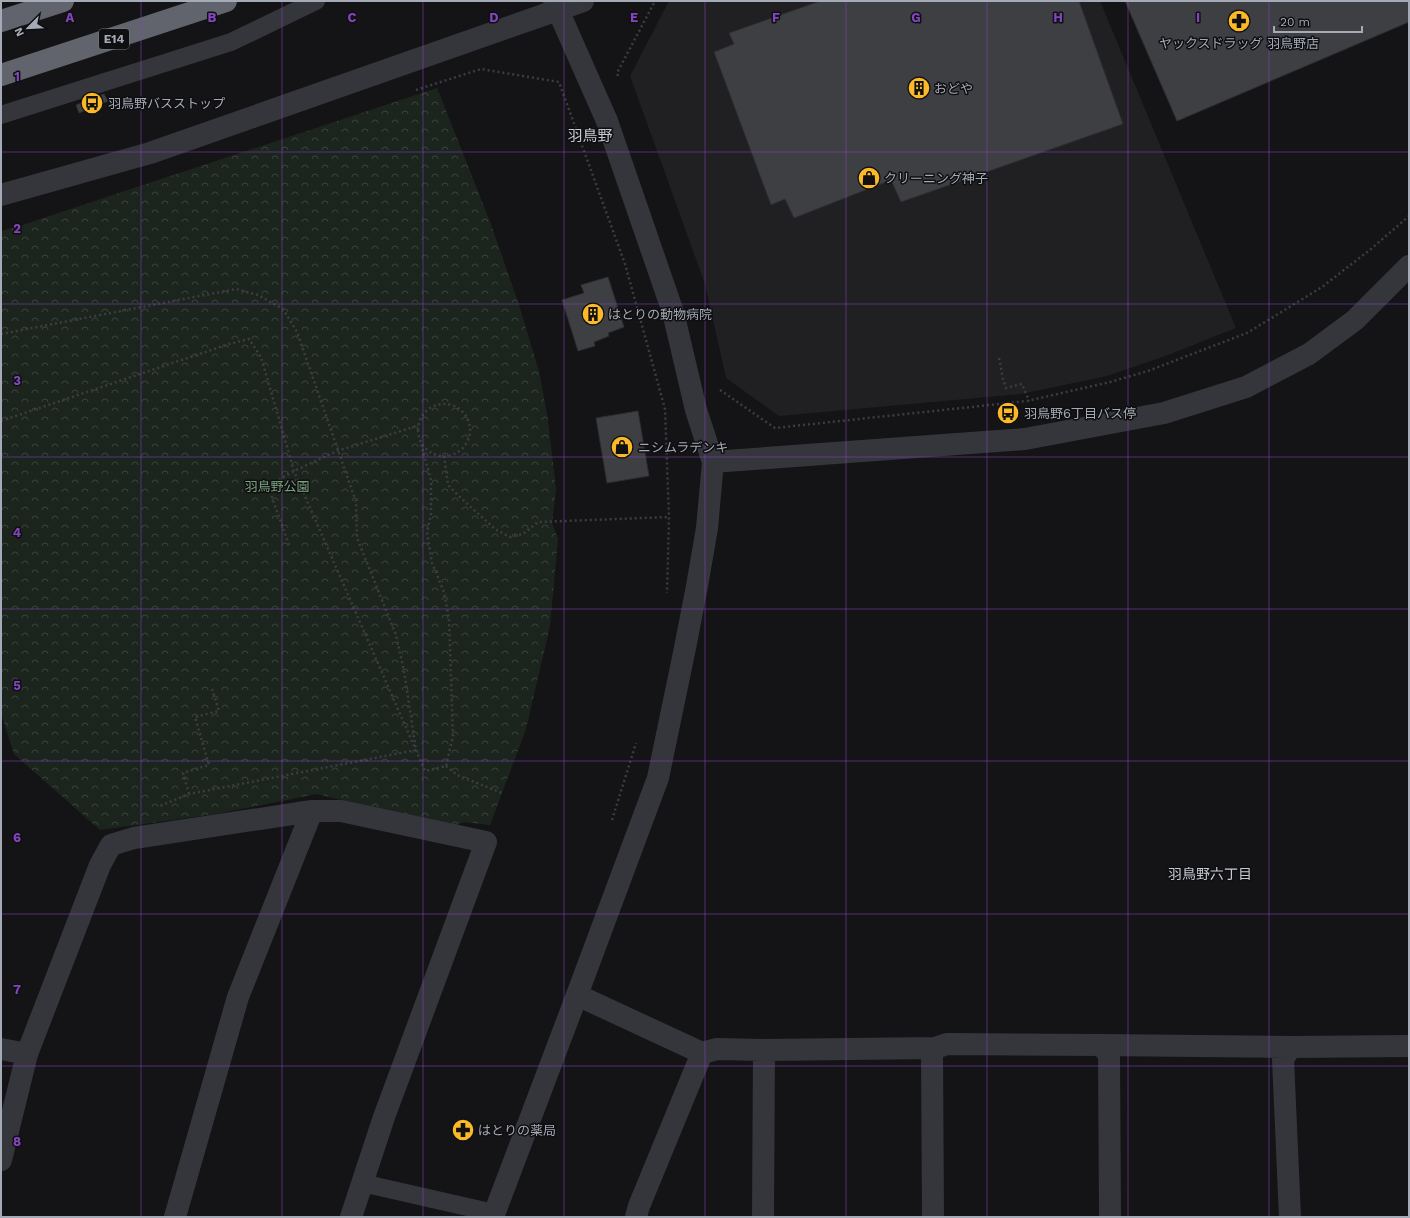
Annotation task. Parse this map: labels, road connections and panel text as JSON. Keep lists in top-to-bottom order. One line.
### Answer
{"streets":{"highway":["E14"]},"districts":["羽鳥野","羽鳥野六丁目"],"parks":["羽鳥野公園"],"places":{"pharmacy":["ヤックスドラッグ 羽鳥野店","はとりの薬局"],"building":["おどや","はとりの動物病院"],"bus stop":["羽鳥野バスストップ","羽鳥野6丁目バス停"],"shop":["クリーニング神子","ニシムラデンキ"]},"scale_bar":"20 m","north":"bottom left","grid":{"columns":["A","B","C","D","E","F","G","H","I"],"rows":["1","2","3","4","5","6","7","8"]}}
